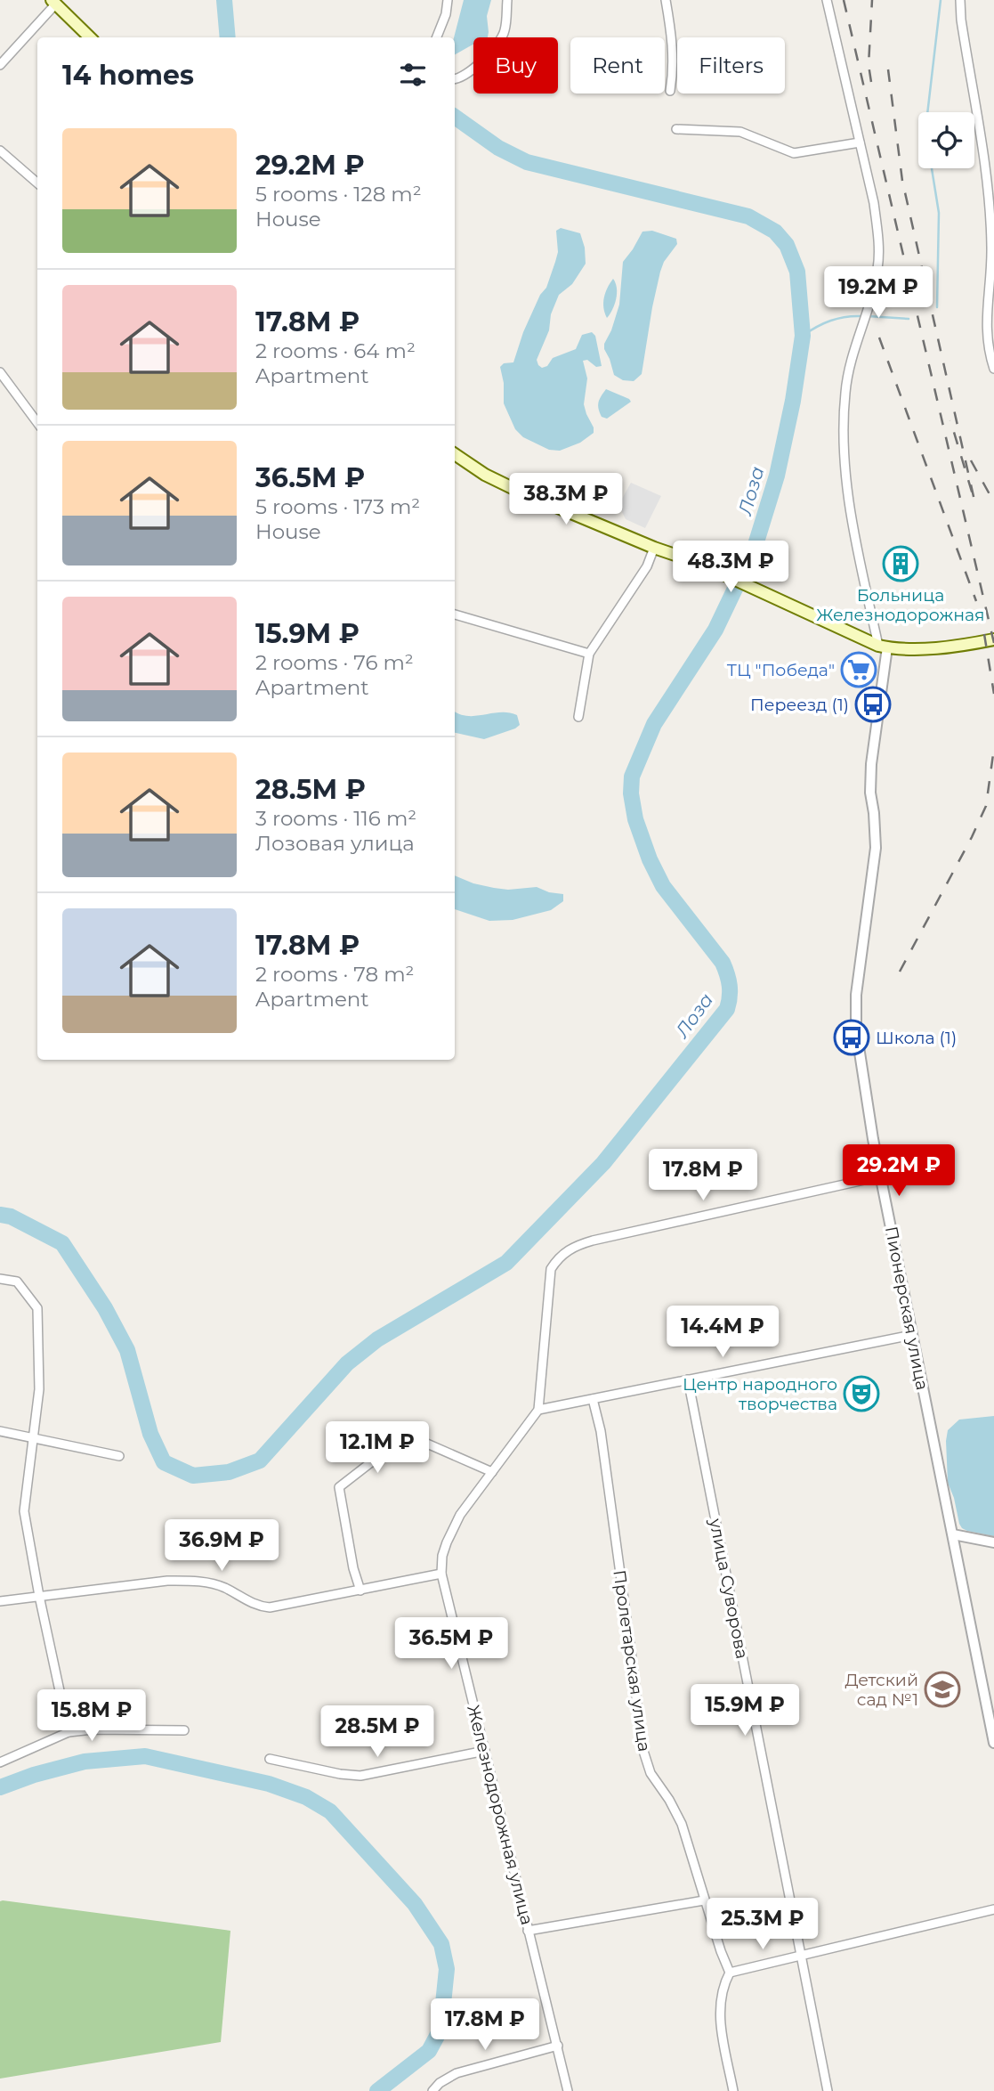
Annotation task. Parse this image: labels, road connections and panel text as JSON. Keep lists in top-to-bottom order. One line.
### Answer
{"streets":{"street":["Пионерская улица","улица Суворова","Пролетарская улица","Железнодорожная улица"]},"water":["Лоза"],"places":{"building":["Больница Железнодорожная"],"supermarket":["ТЦ \"Победа\""],"bus stop":["Переезд (1)","Школа (1)"],"theatre":["Центр народного творчества"],"school or university":["Детский сад №1"]},"page":{"chip":["Buy","Rent","Filters"],"heading":"14 homes","list":[{"name":"29.2M ₽","note":"5 rooms · 128 m² · House"},{"name":"17.8M ₽","note":"2 rooms · 64 m² · Apartment"},{"name":"36.5M ₽","note":"5 rooms · 173 m² · House"},{"name":"15.9M ₽","note":"2 rooms · 76 m² · Apartment"},{"name":"28.5M ₽","note":"3 rooms · 116 m² · Лозовая улица"},{"name":"17.8M ₽","note":"2 rooms · 78 m² · Apartment"}],"price":["19.2M ₽","38.3M ₽","48.3M ₽","29.2M ₽","17.8M ₽","14.4M ₽","12.1M ₽","36.9M ₽","36.5M ₽","15.9M ₽","15.8M ₽","28.5M ₽","25.3M ₽","17.8M ₽"]}}
